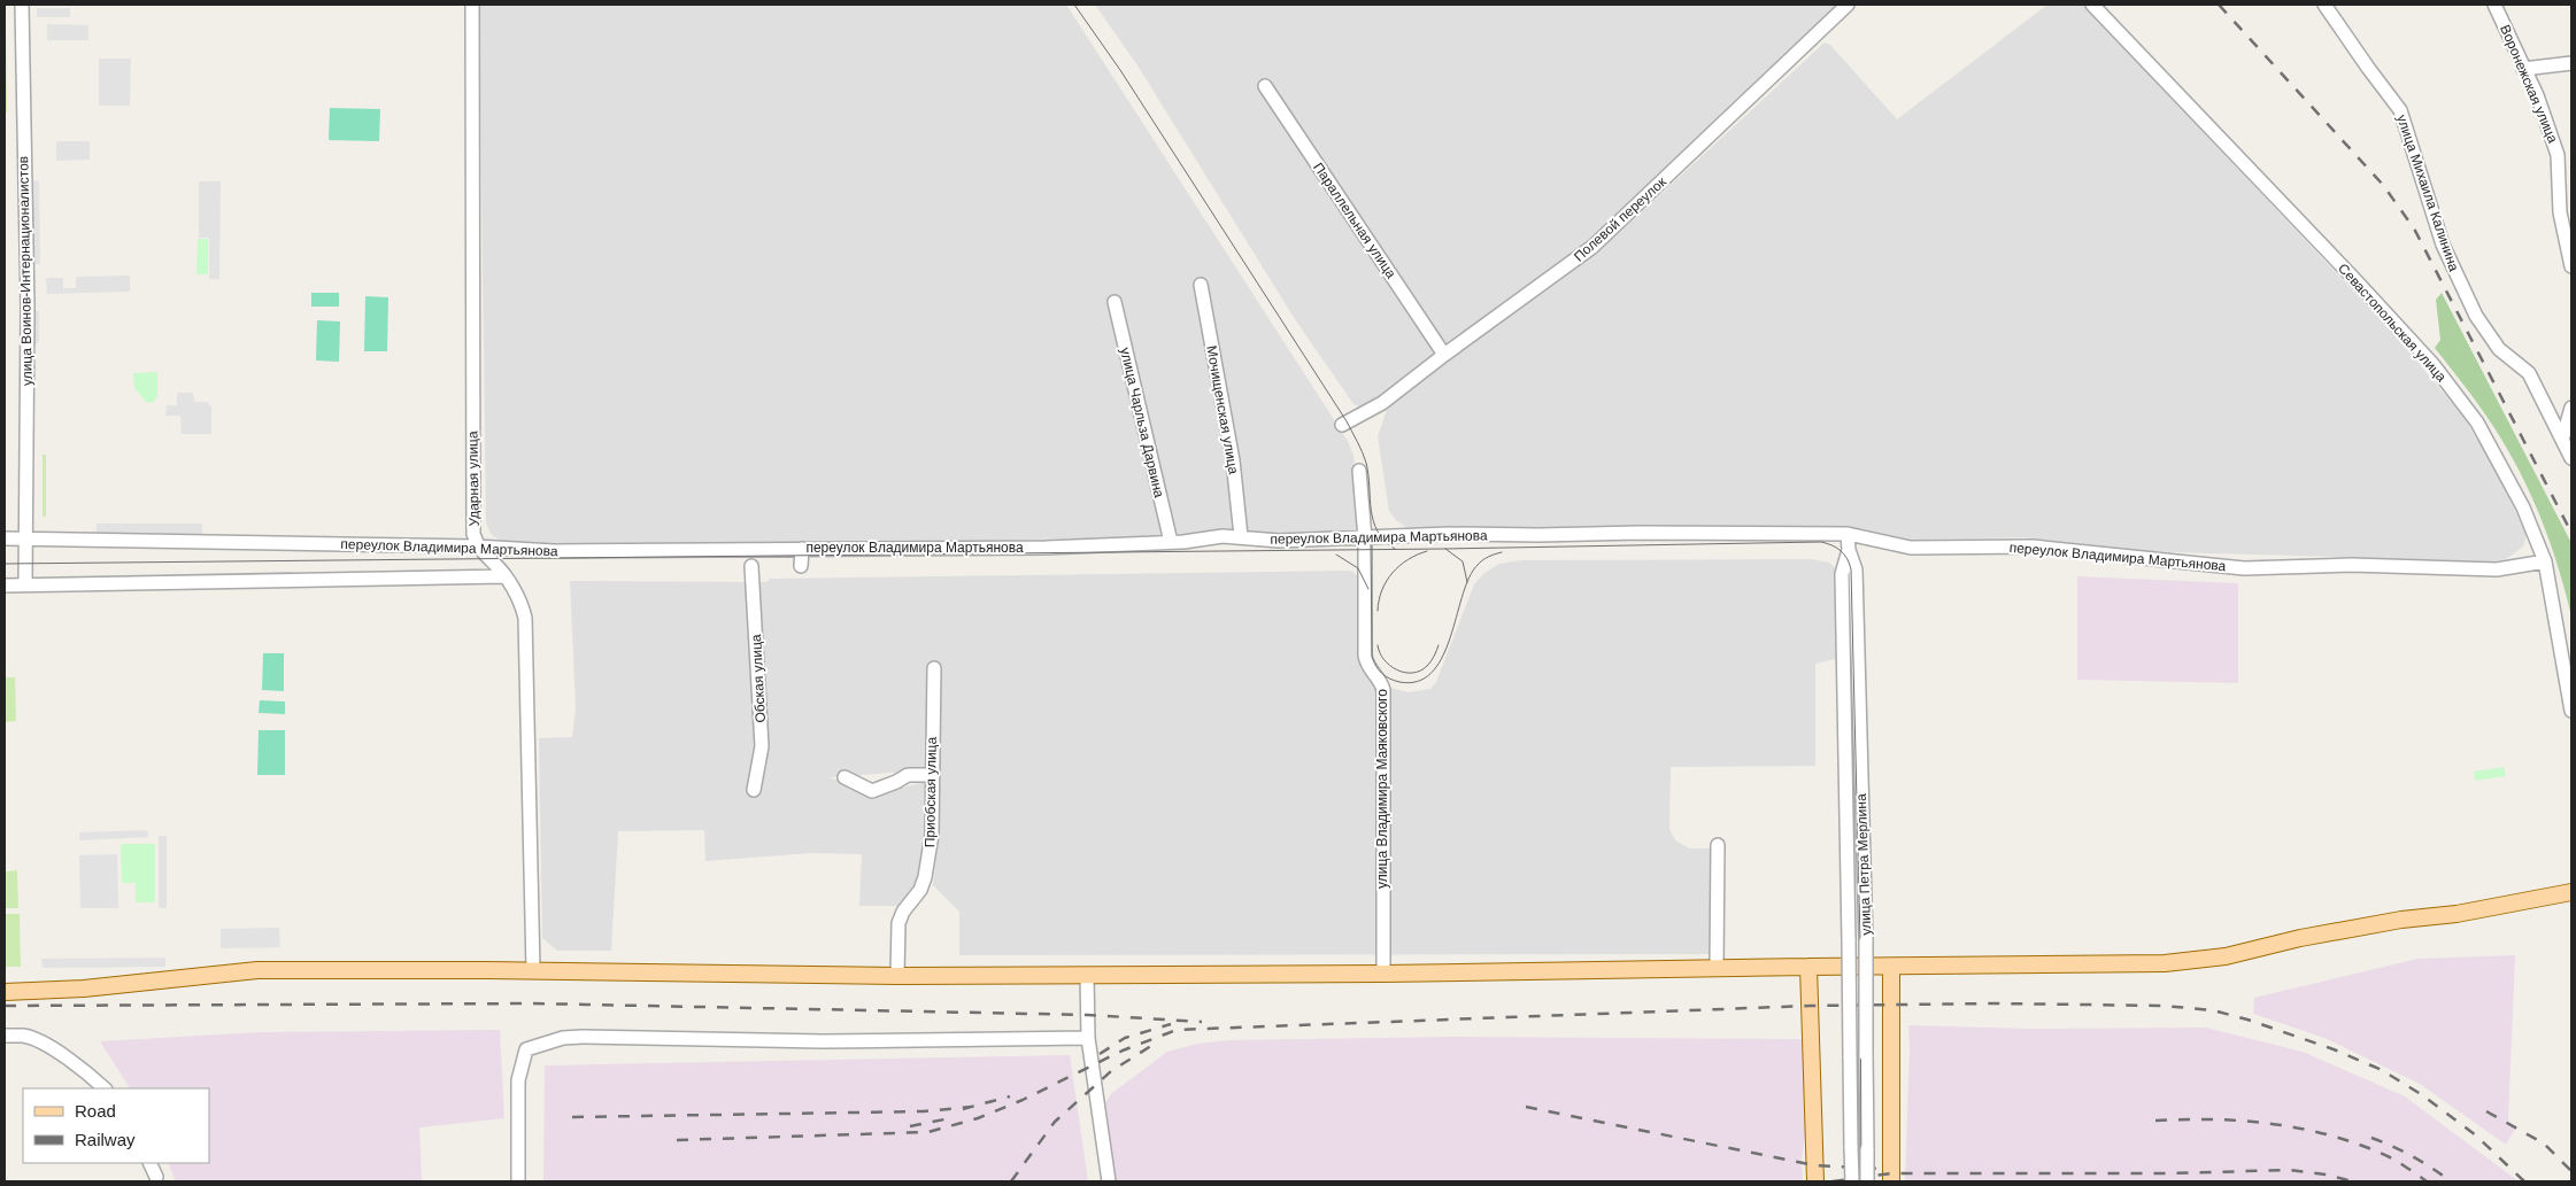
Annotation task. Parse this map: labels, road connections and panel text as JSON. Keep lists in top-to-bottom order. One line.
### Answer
{"streets":{"street":["Воронежская улица","улица Михаила Калинина","Полевой переулок","Параллельная улица","улица Воинов-Интернационалистов","Севастопольская улица","Мочищенская улица","улица Чарльза Дарвина","Ударная улица","переулок Владимира Мартьянова","Обская улица","улица Владимира Маяковского","Приобская улица","улица Петра Мерлина"]},"crossings":[["Полевой переулок","Параллельная улица"],["улица Воинов-Интернационалистов","переулок Владимира Мартьянова"],["Севастопольская улица","переулок Владимира Мартьянова"],["Мочищенская улица","переулок Владимира Мартьянова"],["улица Чарльза Дарвина","переулок Владимира Мартьянова"],["Ударная улица","переулок Владимира Мартьянова"],["переулок Владимира Мартьянова","улица Владимира Маяковского"],["переулок Владимира Мартьянова","улица Петра Мерлина"]],"legend":["Road","Railway"]}
